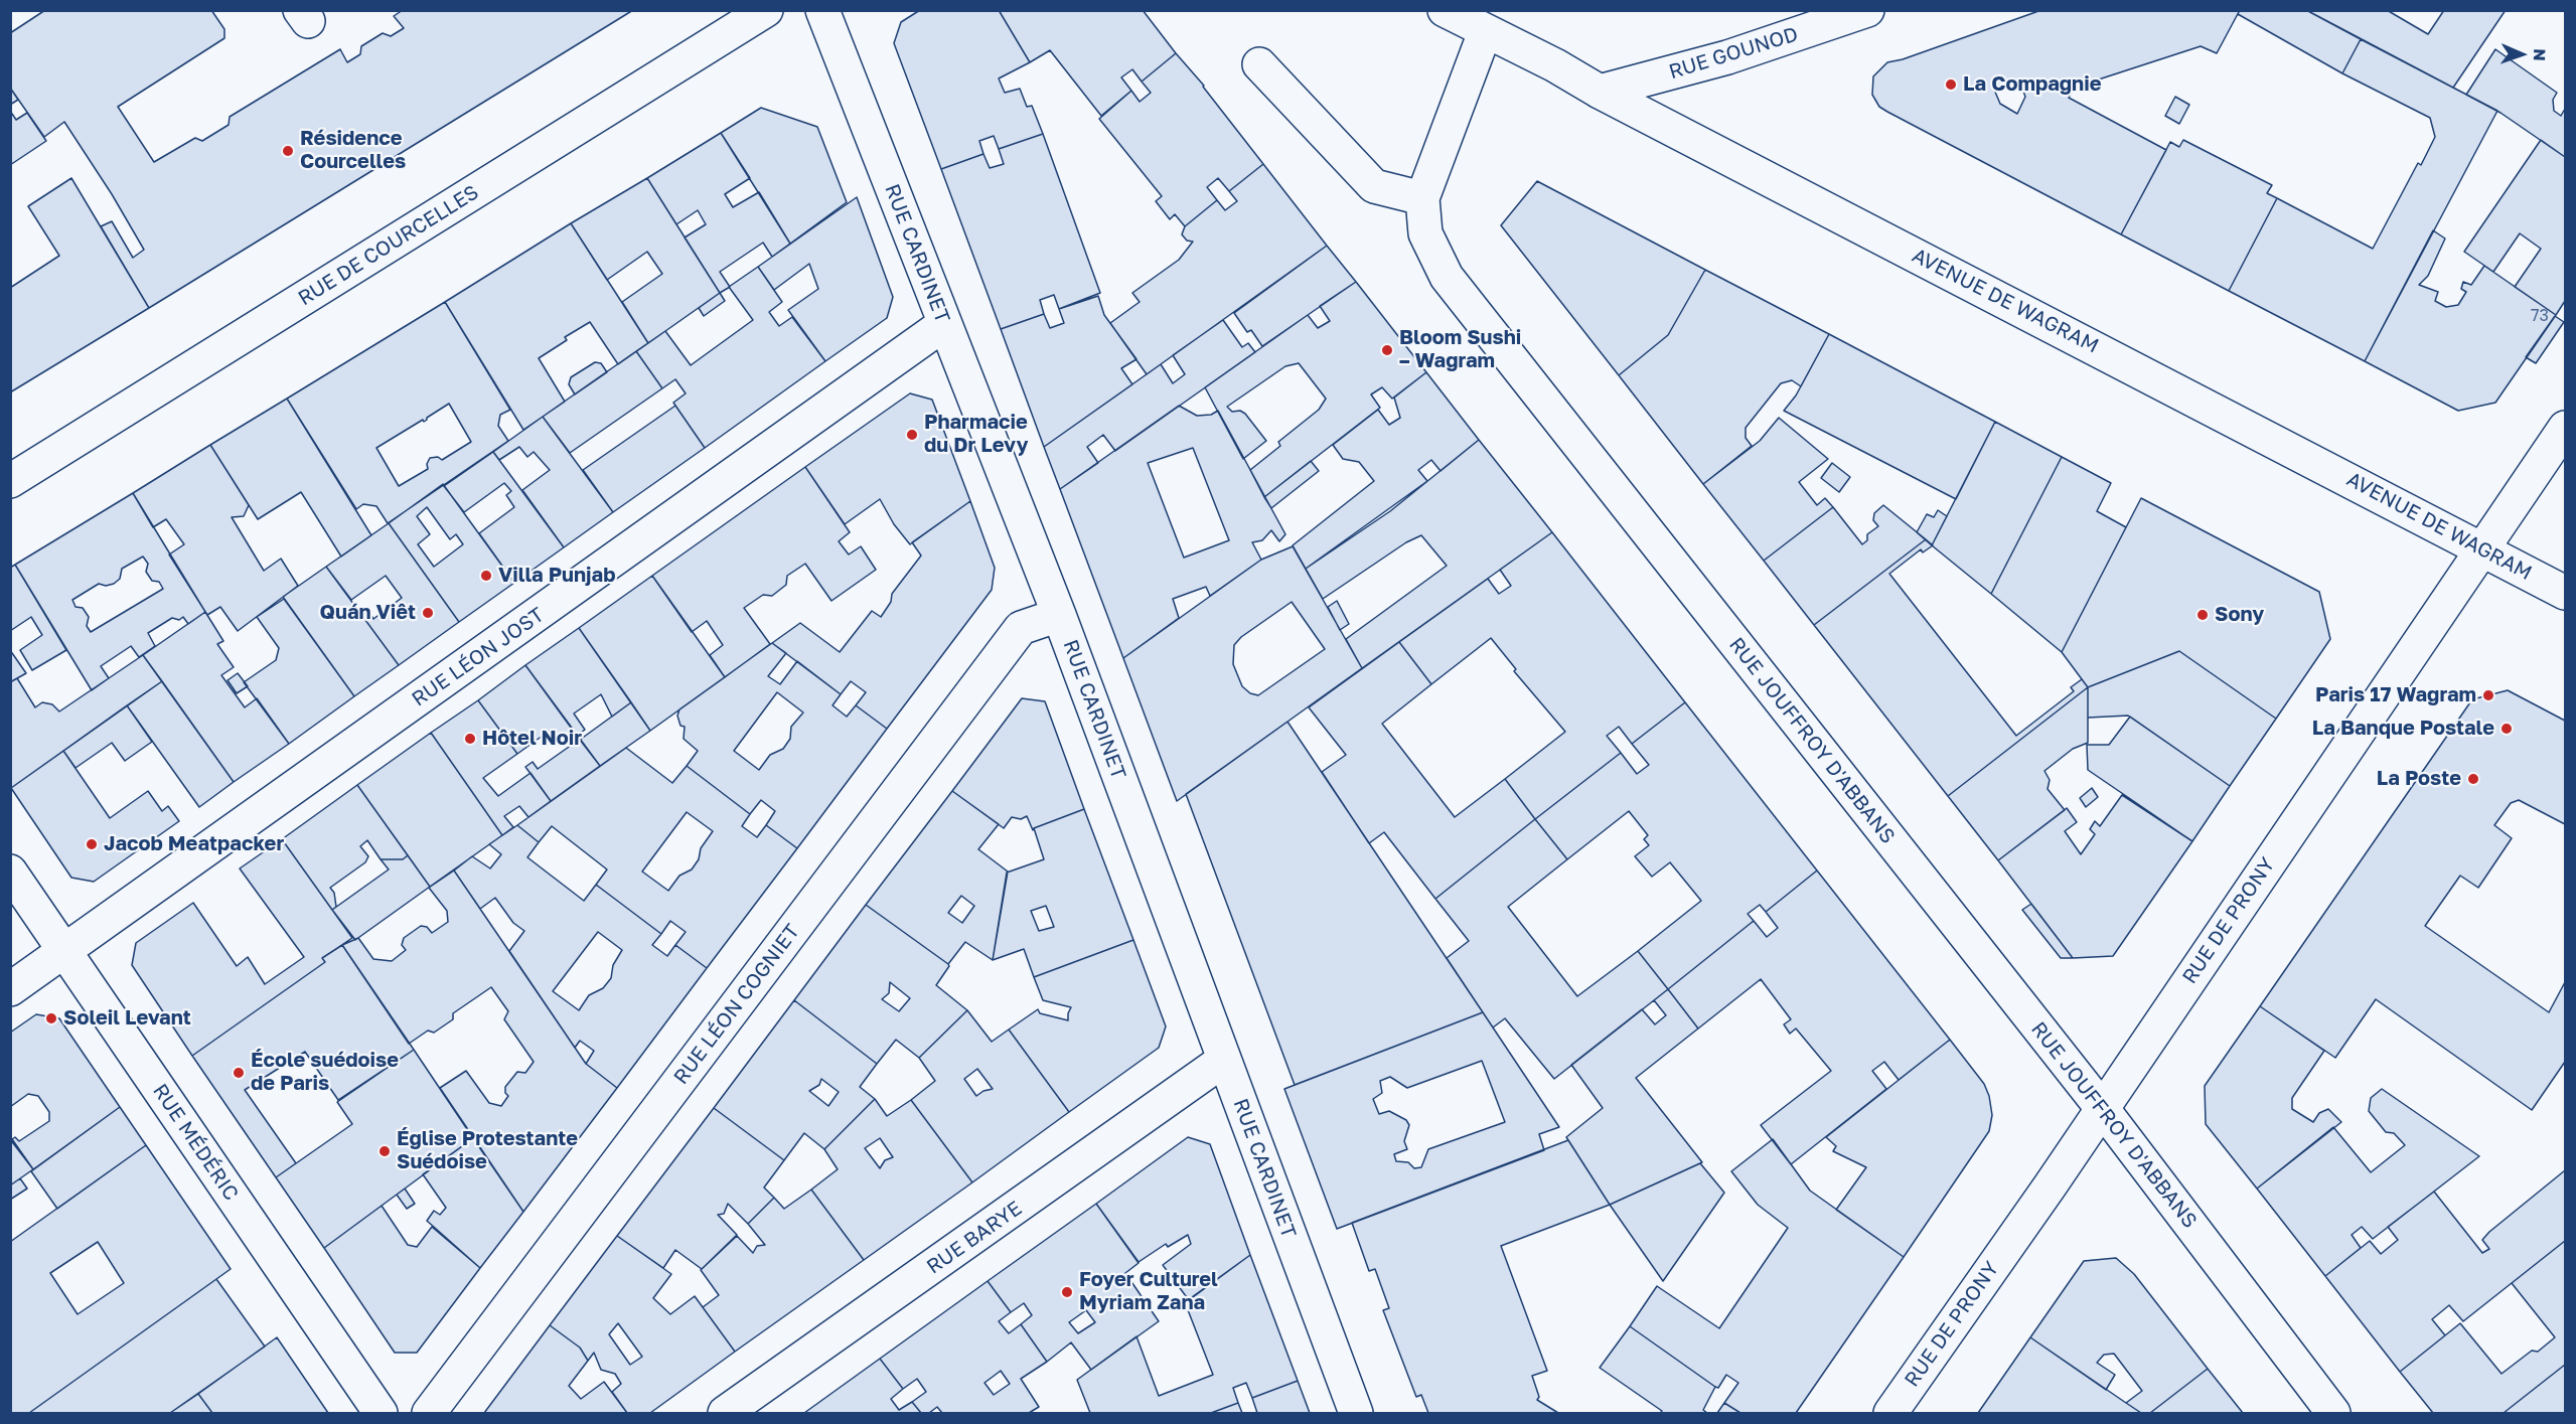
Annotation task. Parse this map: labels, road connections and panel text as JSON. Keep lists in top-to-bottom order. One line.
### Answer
{"streets":{"street":["RUE GOUNOD","RUE DE COURCELLES","RUE CARDINET","AVENUE DE WAGRAM","RUE LÉON JOST","RUE JOUFFROY D'ABBANS","RUE DE PRONY","RUE LÉON COGNIET","RUE MÉDÉRIC","RUE BARYE"]},"crossings":[["RUE GOUNOD","AVENUE DE WAGRAM"],["RUE CARDINET","RUE LÉON JOST"],["RUE CARDINET","RUE LÉON COGNIET"],["RUE CARDINET","RUE BARYE"],["AVENUE DE WAGRAM","RUE JOUFFROY D'ABBANS"],["AVENUE DE WAGRAM","RUE DE PRONY"],["RUE LÉON JOST","RUE MÉDÉRIC"],["RUE JOUFFROY D'ABBANS","RUE DE PRONY"]],"places":["La Compagnie","Résidence Courcelles","Bloom Sushi – Wagram","Pharmacie du Dr Levy","Villa Punjab","Quán Viêt","Sony","Paris 17 Wagram","La Banque Postale","Hôtel Noir","La Poste","Jacob Meatpacker","Soleil Levant","École suédoise de Paris","Église Protestante Suédoise","Foyer Culturel Myriam Zana"],"house_numbers":["73"],"north":"right"}
